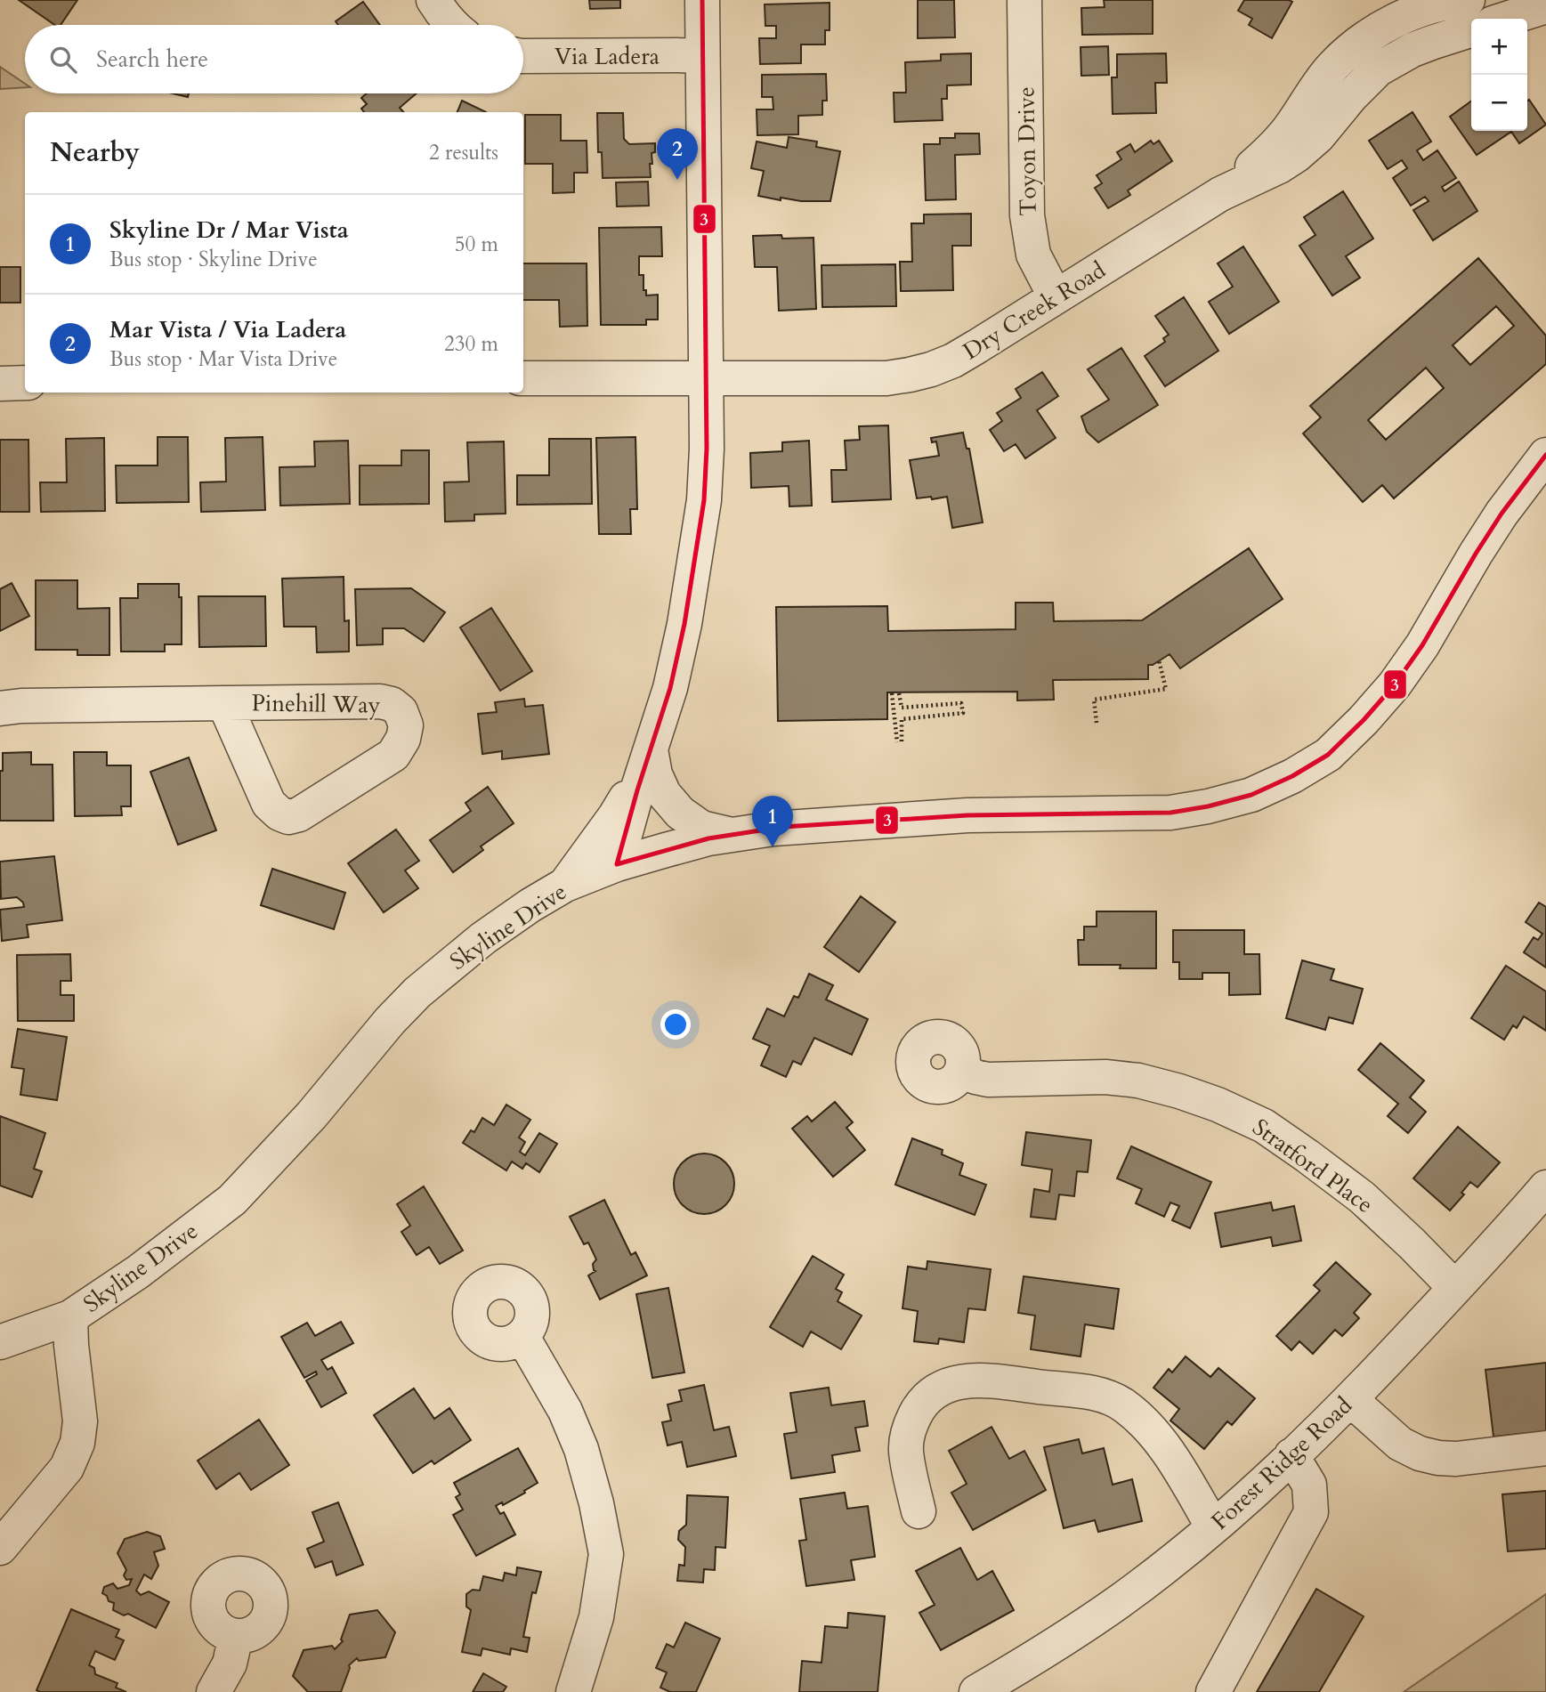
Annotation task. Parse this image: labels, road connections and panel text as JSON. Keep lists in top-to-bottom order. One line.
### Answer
{"streets":{"street":["Via Ladera","Toyon Drive","Dry Creek Road","Pinehill Way","Skyline Drive","Stratford Place","Forest Ridge Road"]},"crossings":[["Toyon Drive","Dry Creek Road"],["Stratford Place","Forest Ridge Road"]],"lines":["transit line 3"],"page":{"map_buttons":["+","−"],"search":"Search here","heading":["Nearby","2 results"],"pins":["2","1"],"list":[{"mark":"1","name":"Skyline Dr / Mar Vista","note":"Bus stop · Skyline Drive","value":"50 m"},{"mark":"2","name":"Mar Vista / Via Ladera","note":"Bus stop · Mar Vista Drive","value":"230 m"}]}}
